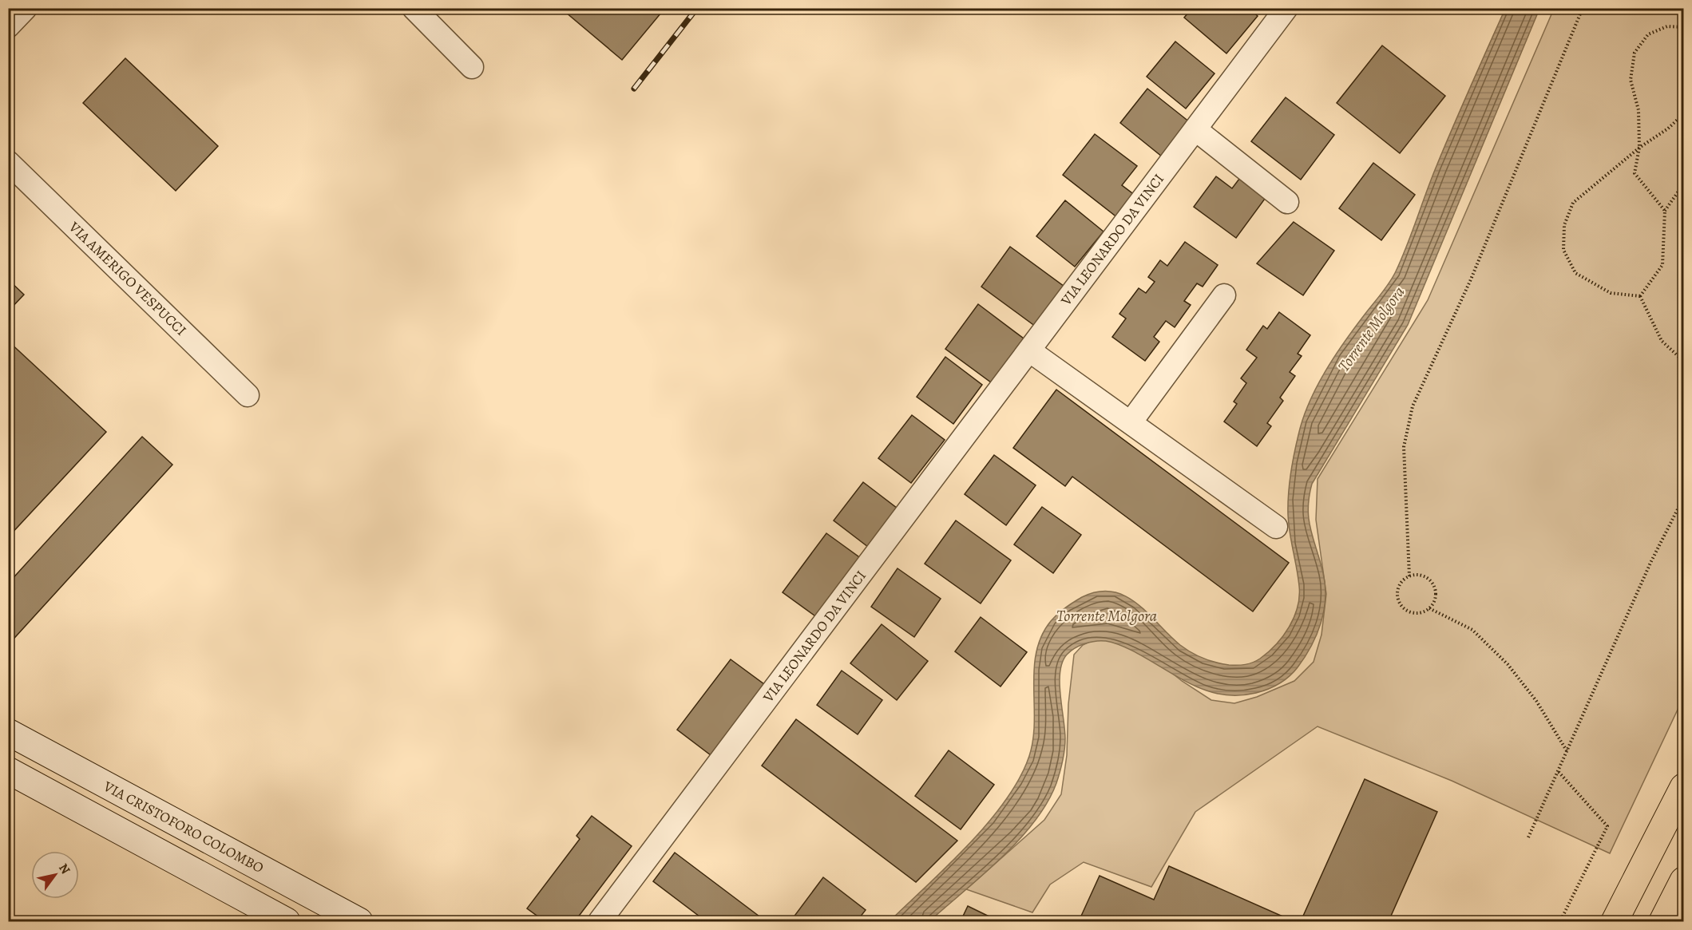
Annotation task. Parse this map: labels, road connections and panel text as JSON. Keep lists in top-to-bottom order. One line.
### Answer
{"streets":{"street":["VIA LEONARDO DA VINCI","VIA AMERIGO VESPUCCI","VIA CRISTOFORO COLOMBO"]},"water":["Torrente Molgora"],"north":"top right"}
